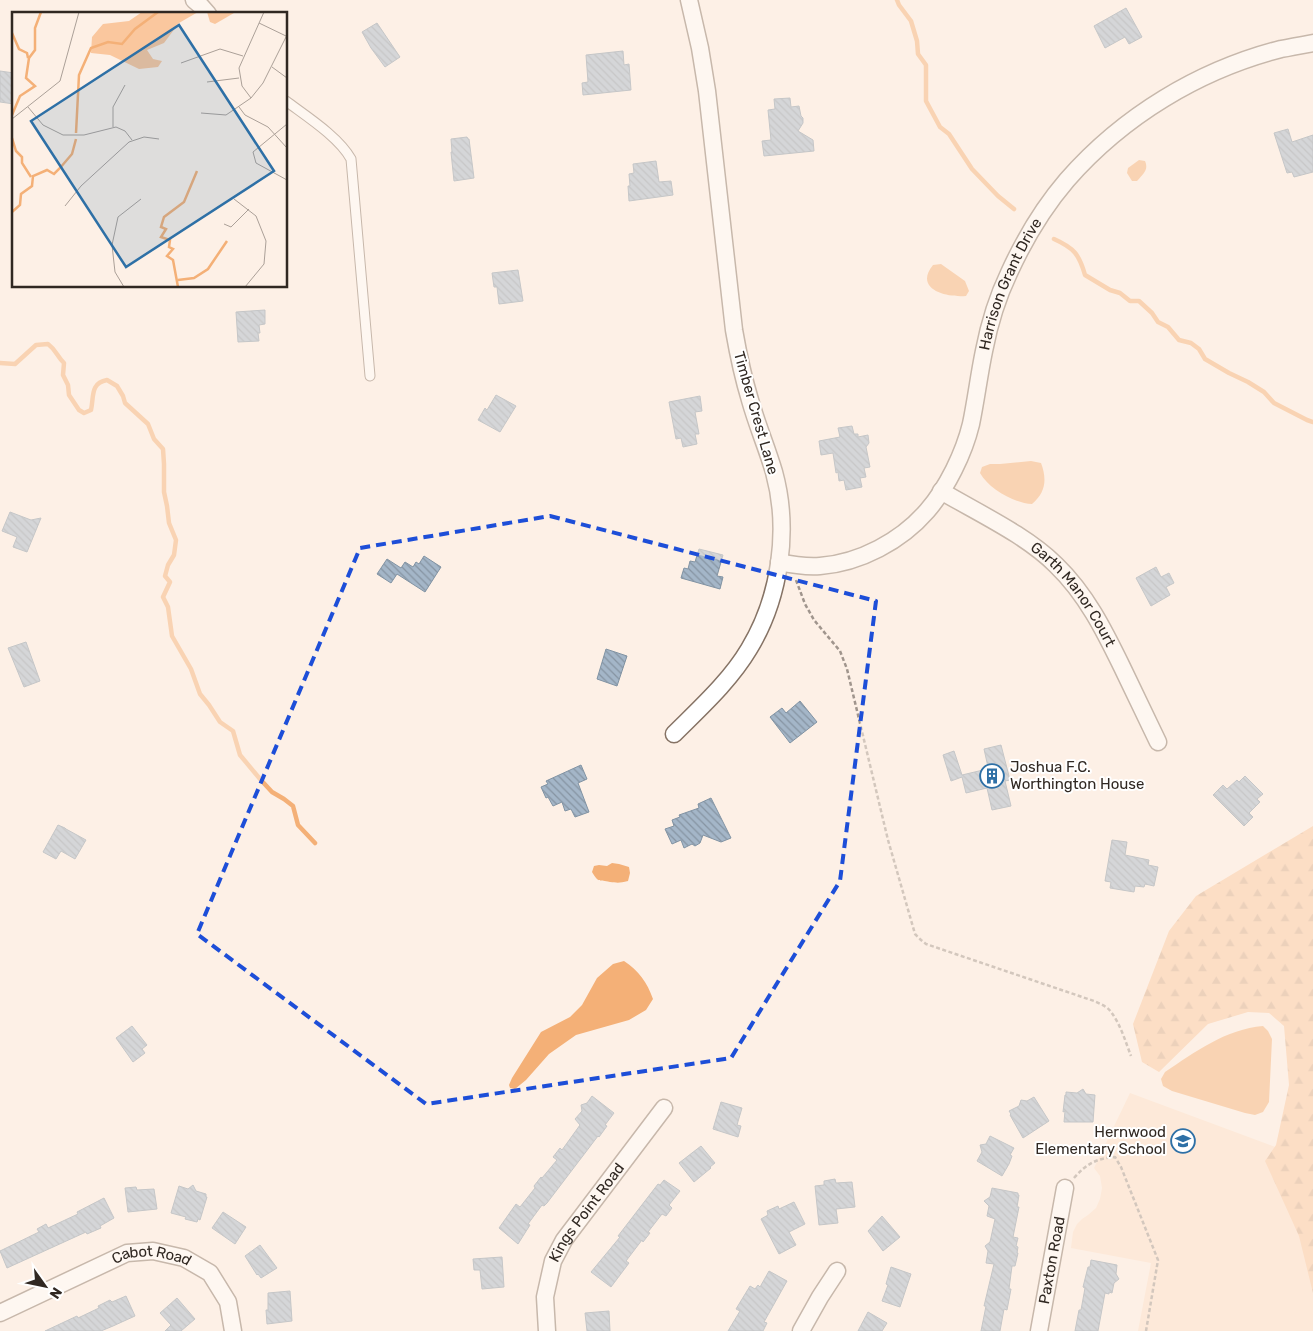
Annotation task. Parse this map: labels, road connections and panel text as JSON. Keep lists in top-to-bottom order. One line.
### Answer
{"streets":{"street":["Harrison Grant Drive","Timber Crest Lane","Garth Manor Court","Kings Point Road","Paxton Road","Cabot Road"]},"crossings":[["Harrison Grant Drive","Timber Crest Lane"],["Harrison Grant Drive","Garth Manor Court"]],"places":{"building":["Joshua F.C. Worthington House"],"school or university":["Hernwood Elementary School"]},"north":"bottom right"}
